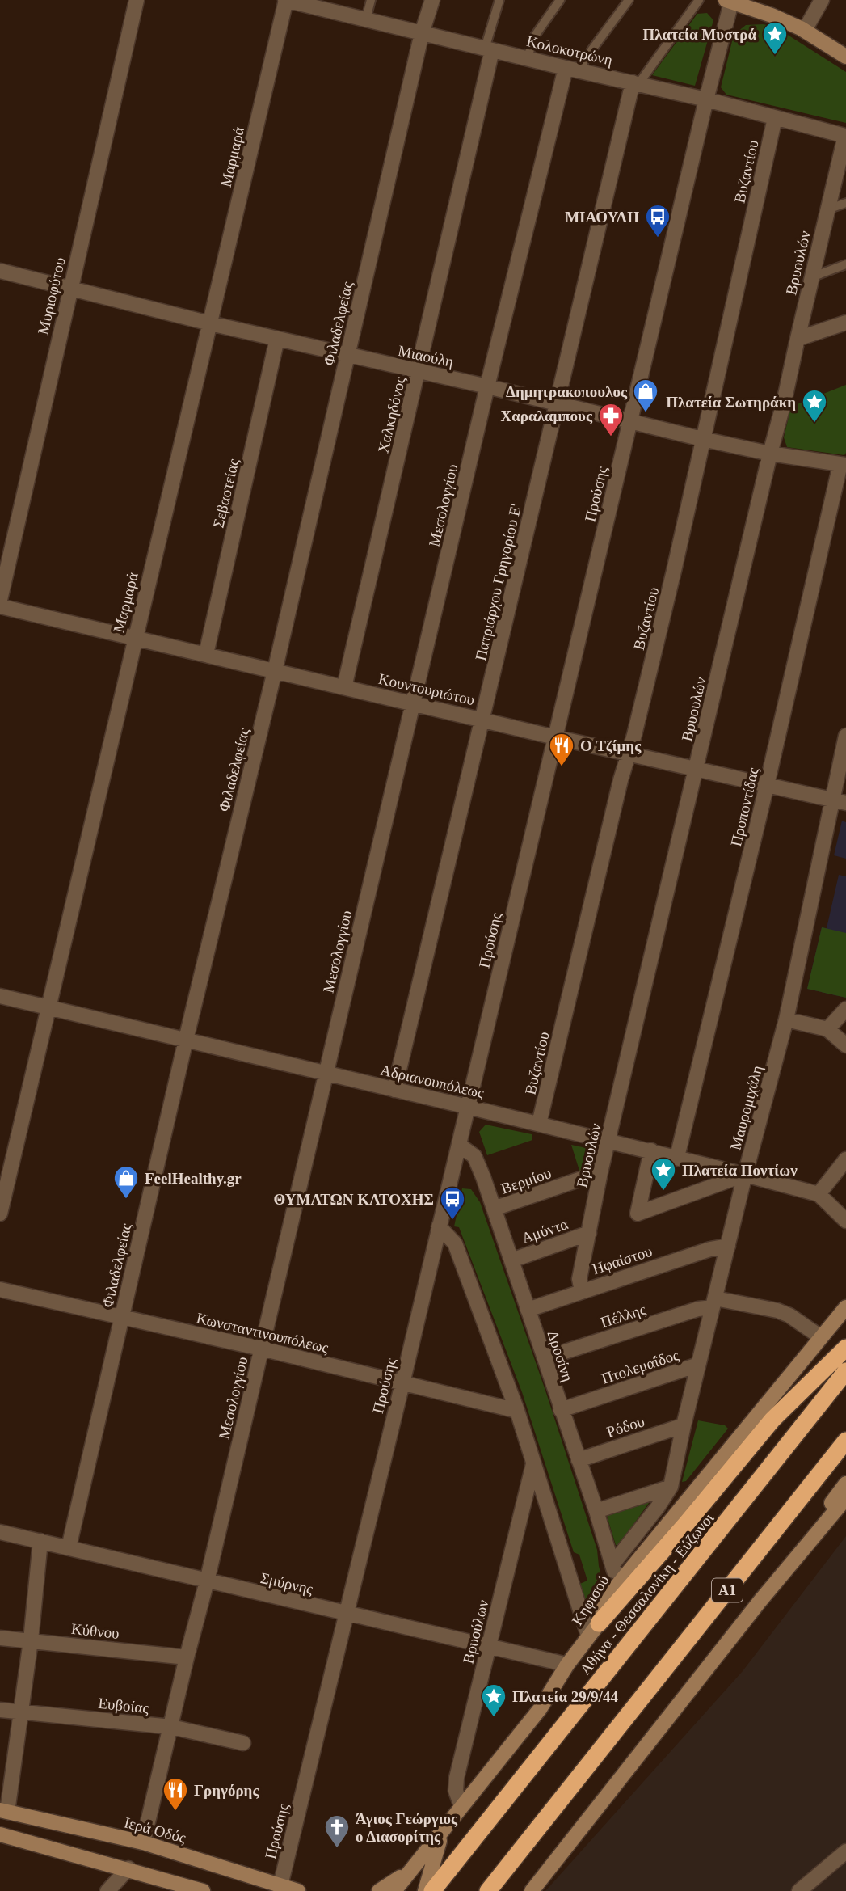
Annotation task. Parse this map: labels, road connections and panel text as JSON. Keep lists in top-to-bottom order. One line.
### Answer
{"streets":{"highway":["Α1","Αθήνα - Θεσσαλονίκη - Εύζωνοι"],"main road":["Κηφισού","Ιερά Οδός"],"street":["Κολοκοτρώνη","Μαρμαρά","Βυζαντίου","Βρυουλών","Μυριοφύτου","Φιλαδελφείας","Μιαούλη","Χαλκηδόνος","Σεβαστείας","Προύσης","Μεσολογγίου","Πατριάρχου Γρηγορίου Ε'","Κουντουριώτου","Προποντίδας","Αδριανουπόλεως","Μαυρομιχάλη","Βερμίου","Αμύντα","Ηφαίστου","Πέλλης","Κωνσταντινουπόλεως","Δροσίνη","Πτολεμαΐδος","Ρόδου","Σμύρνης","Κύθνου","Βρυούλων","Ευβοίας"]},"crossings":[["Κολοκοτρώνη","Μαρμαρά"],["Κολοκοτρώνη","Βυζαντίου"],["Κολοκοτρώνη","Βρυουλών"],["Κολοκοτρώνη","Φιλαδελφείας"],["Κολοκοτρώνη","Χαλκηδόνος"],["Κολοκοτρώνη","Προύσης"],["Κολοκοτρώνη","Μεσολογγίου"],["Κολοκοτρώνη","Πατριάρχου Γρηγορίου Ε'"],["Μαρμαρά","Μιαούλη"],["Μαρμαρά","Κουντουριώτου"],["Μαρμαρά","Αδριανουπόλεως"],["Βυζαντίου","Μιαούλη"],["Βυζαντίου","Κουντουριώτου"],["Βυζαντίου","Αδριανουπόλεως"],["Βρυουλών","Μιαούλη"],["Βρυουλών","Κουντουριώτου"],["Βρυουλών","Αδριανουπόλεως"],["Βρυουλών","Βερμίου"],["Βρυουλών","Αμύντα"],["Βρυουλών","Ηφαίστου"],["Μυριοφύτου","Μιαούλη"],["Φιλαδελφείας","Μιαούλη"],["Φιλαδελφείας","Κουντουριώτου"],["Φιλαδελφείας","Αδριανουπόλεως"],["Φιλαδελφείας","Κωνσταντινουπόλεως"],["Φιλαδελφείας","Σμύρνης"],["Μιαούλη","Χαλκηδόνος"],["Μιαούλη","Σεβαστείας"],["Μιαούλη","Προύσης"],["Μιαούλη","Μεσολογγίου"],["Μιαούλη","Πατριάρχου Γρηγορίου Ε'"],["Μιαούλη","Προποντίδας"],["Χαλκηδόνος","Κουντουριώτου"],["Σεβαστείας","Κουντουριώτου"],["Προύσης","Κουντουριώτου"],["Προύσης","Αδριανουπόλεως"],["Προύσης","Κωνσταντινουπόλεως"],["Προύσης","Δροσίνη"],["Προύσης","Σμύρνης"],["Προύσης","Ιερά Οδός"],["Μεσολογγίου","Κουντουριώτου"],["Μεσολογγίου","Αδριανουπόλεως"],["Μεσολογγίου","Κωνσταντινουπόλεως"],["Μεσολογγίου","Σμύρνης"],["Μεσολογγίου","Κύθνου"],["Μεσολογγίου","Ευβοίας"],["Μεσολογγίου","Ιερά Οδός"],["Πατριάρχου Γρηγορίου Ε'","Κουντουριώτου"],["Πατριάρχου Γρηγορίου Ε'","Αδριανουπόλεως"],["Κουντουριώτου","Προποντίδας"],["Κουντουριώτου","Μαυρομιχάλη"],["Προποντίδας","Αδριανουπόλεως"],["Αδριανουπόλεως","Μαυρομιχάλη"],["Μαυρομιχάλη","Ηφαίστου"],["Μαυρομιχάλη","Πέλλης"],["Μαυρομιχάλη","Δροσίνη"],["Μαυρομιχάλη","Πτολεμαΐδος"],["Μαυρομιχάλη","Ρόδου"],["Βερμίου","Δροσίνη"],["Αμύντα","Δροσίνη"],["Ηφαίστου","Δροσίνη"],["Πέλλης","Δροσίνη"],["Δροσίνη","Πτολεμαΐδος"],["Δροσίνη","Ρόδου"],["Δροσίνη","Κηφισού"],["Σμύρνης","Κηφισού"],["Σμύρνης","Βρυούλων"],["Κηφισού","Βρυούλων"]],"places":{"place":["Πλατεία Μυστρά","Πλατεία Σωτηράκη","Πλατεία Ποντίων","Πλατεία 29/9/44"],"bus stop":["ΜΙΑΟΥΛΗ","ΘΥΜΑΤΩΝ ΚΑΤΟΧΗΣ"],"shop":["Δημητρακοπουλος","FeelHealthy.gr"],"pharmacy":["Χαραλαμπους"],"restaurant":["Ο Τζίμης","Γρηγόρης"],"church":["Άγιος Γεώργιος ο Διασορίτης"]}}
